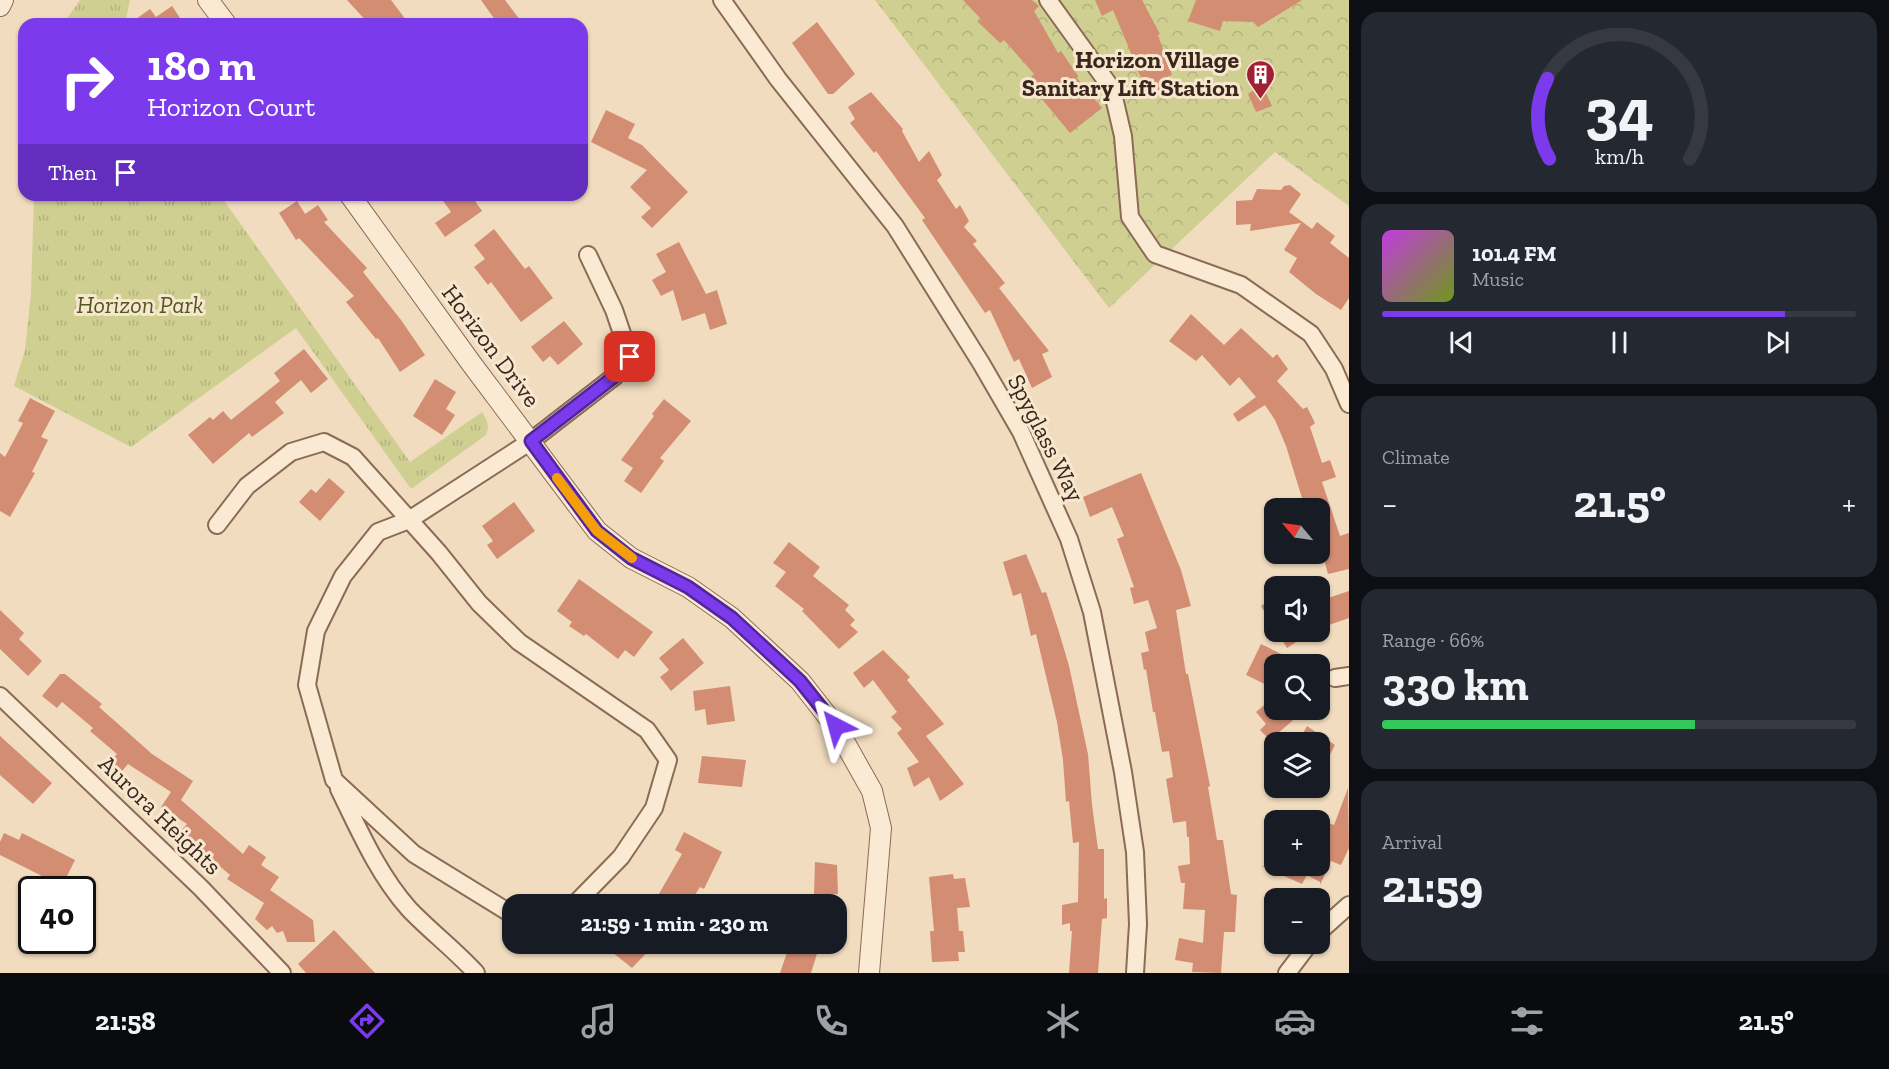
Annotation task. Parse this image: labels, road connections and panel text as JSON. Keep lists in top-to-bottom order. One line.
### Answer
{"streets":{"street":["Horizon Drive","Spyglass Way","Aurora Heights"]},"parks":["Horizon Park"],"places":{"building":["Horizon Village Sanitary Lift Station"]},"north":"top left","page":{"turn":["180 m","Horizon Court"],"then":"Then","song":["101.4 FM","Music"],"tile":["Climate",["Range · 66%","330 km"],["Arrival","21:59"]],"heat":["−","21.5°","+"],"map_buttons":["+","−"],"limit":"40","trip":"21:59 · 1 min · 230 m","tabs":["21:58","21.5°"],"gauge":["34","km/h"]}}
